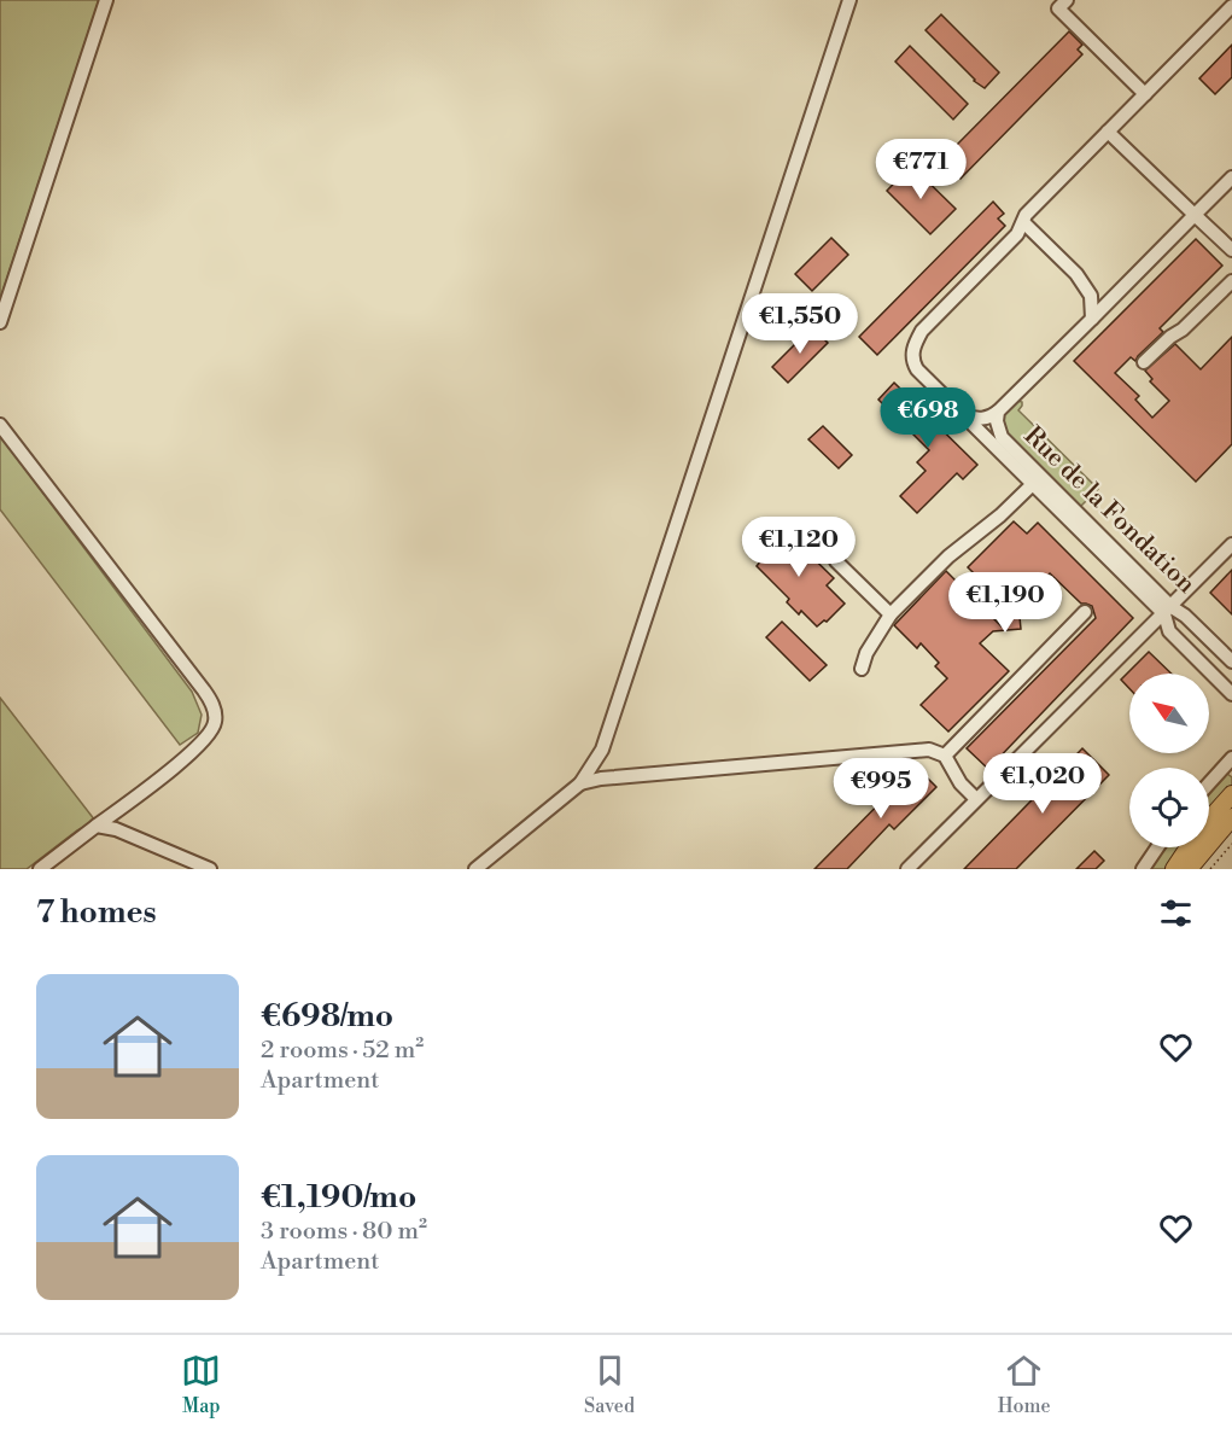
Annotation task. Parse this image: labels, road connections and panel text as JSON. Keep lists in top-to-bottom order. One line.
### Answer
{"streets":{"lane":["Rue de la Fondation"]},"north":"top left","page":{"price":["€771","€1,550","€698","€1,120","€1,190","€1,020","€995"],"heading":"7 homes","list":[{"name":"€698/mo","note":"2 rooms · 52 m² · Apartment"},{"name":"€1,190/mo","note":"3 rooms · 80 m² · Apartment"}],"tabs":["Map","Saved","Home"]}}
